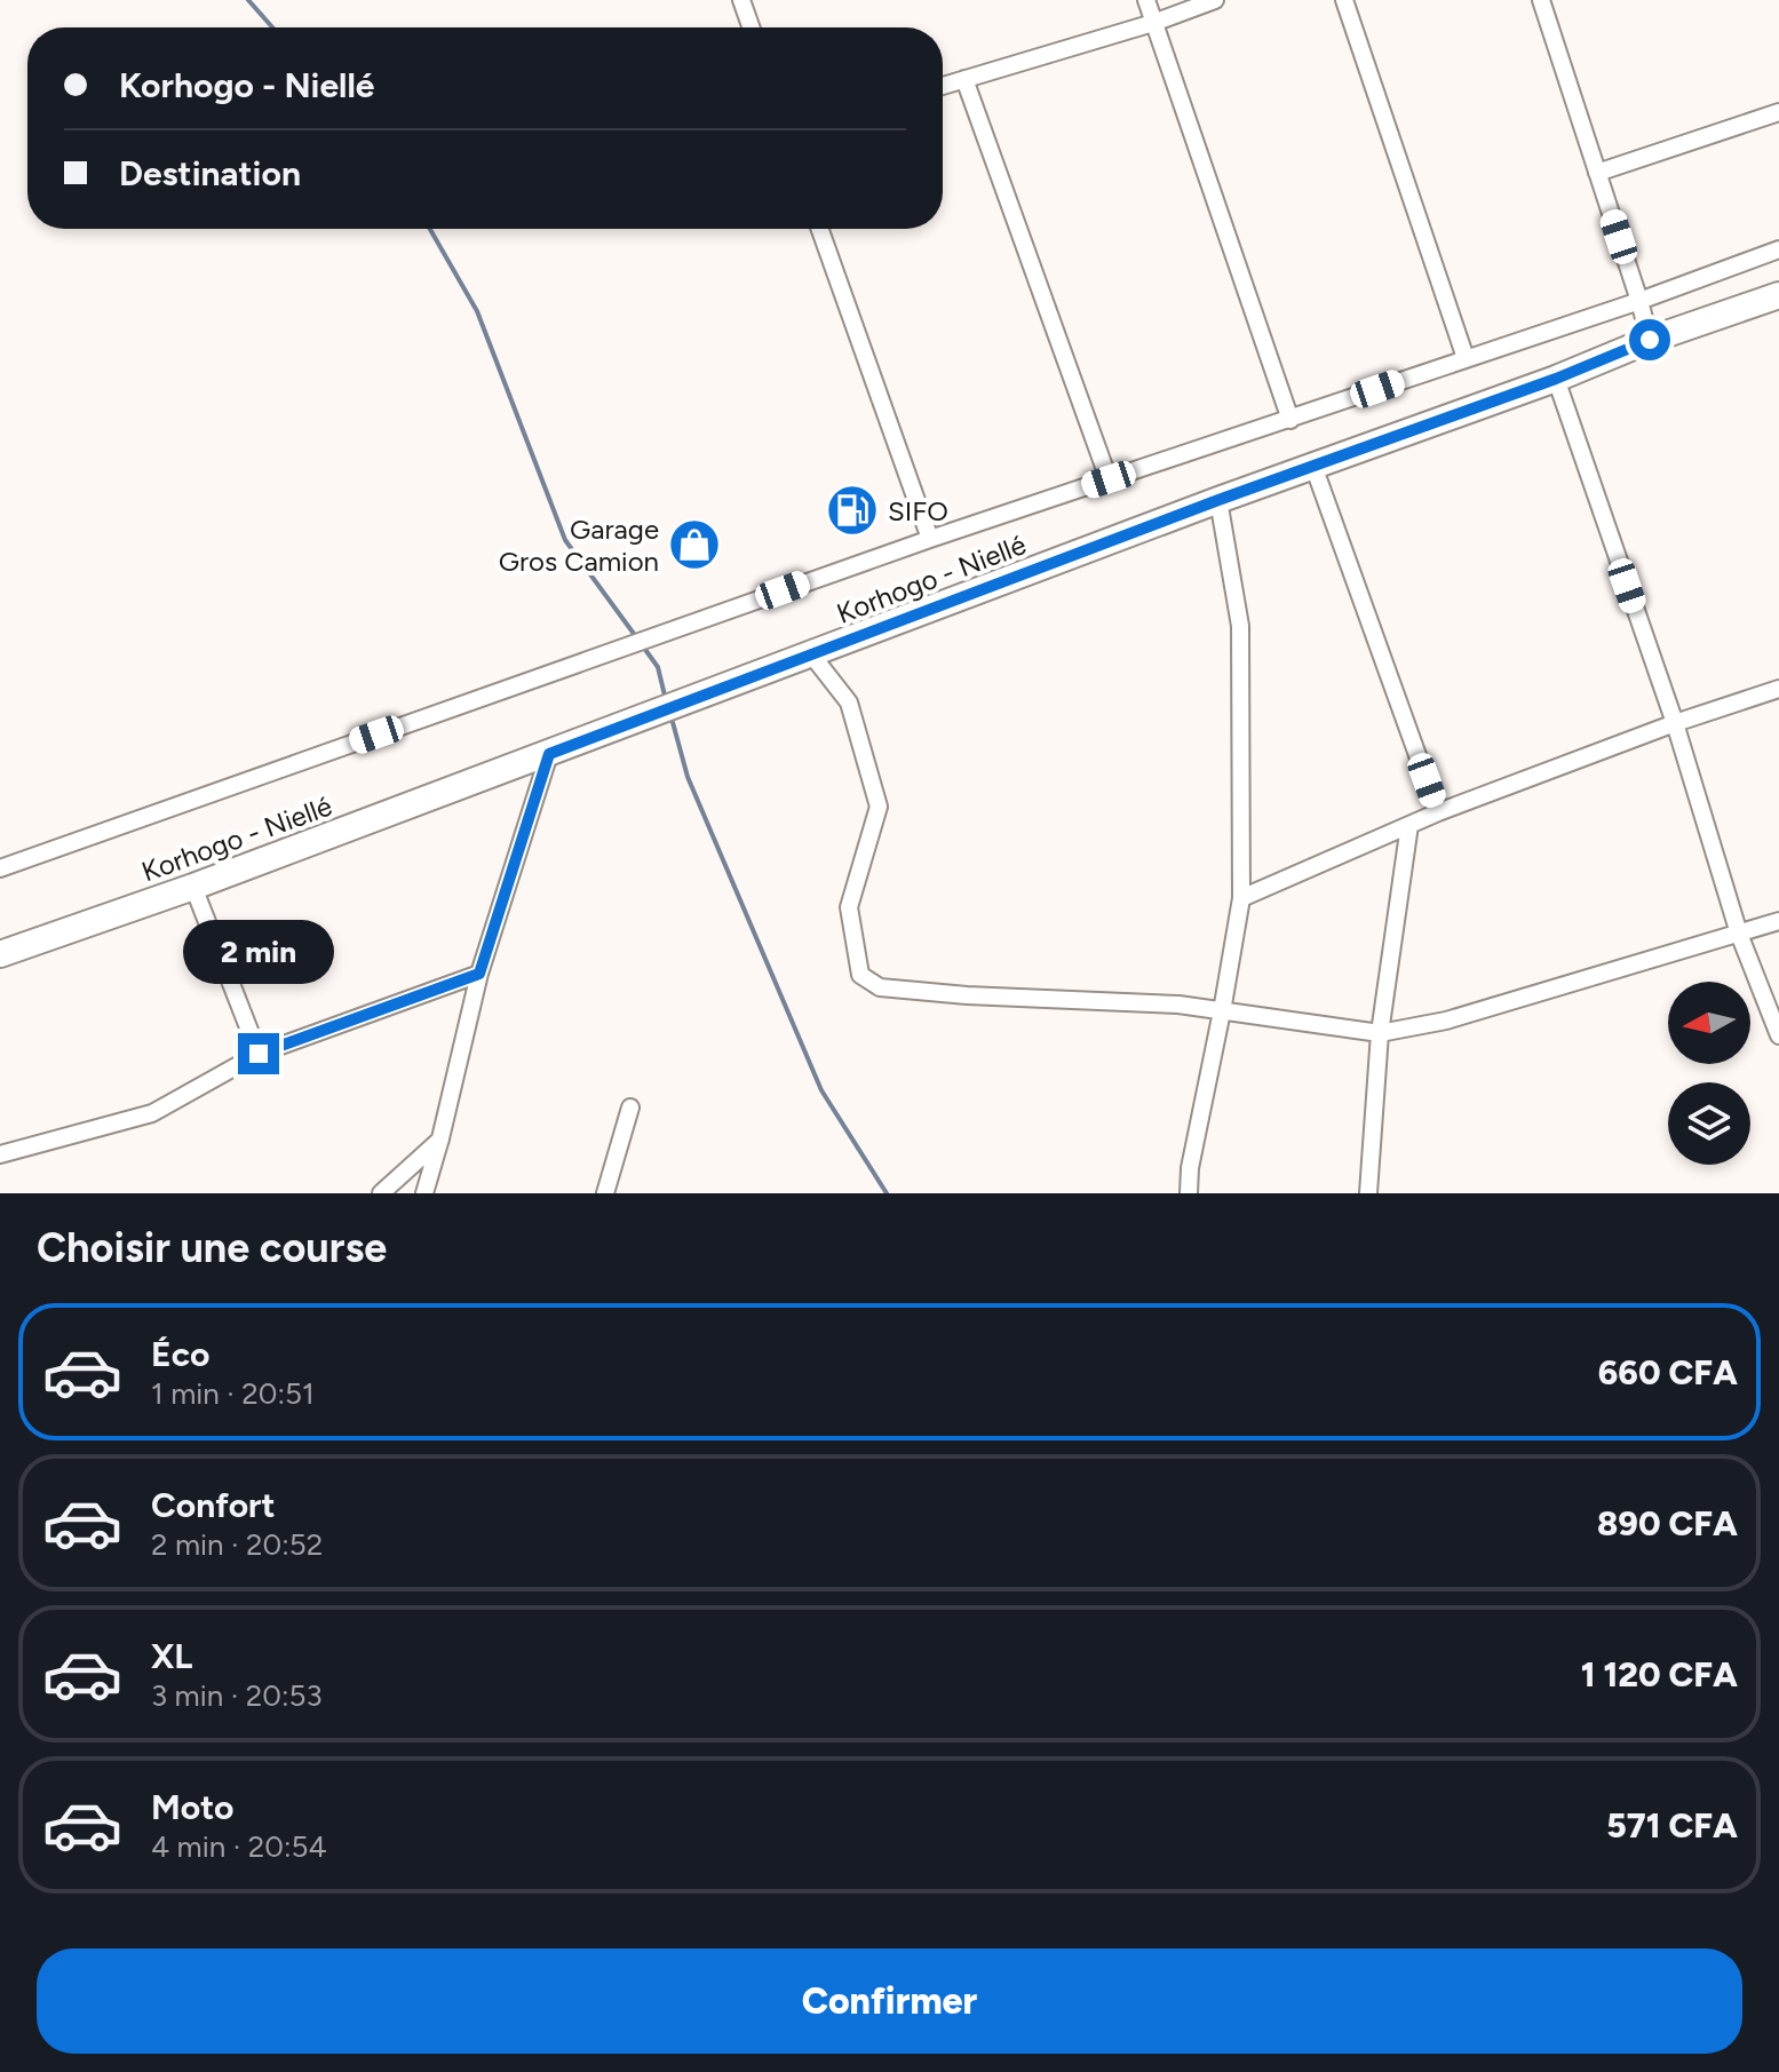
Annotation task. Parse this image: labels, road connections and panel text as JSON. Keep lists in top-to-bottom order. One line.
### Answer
{"streets":{"main road":["Korhogo - Niellé"]},"places":{"fuel station":["SIFO"],"shop":["Garage Gros Camion"]},"north":"left","page":{"banner":["Korhogo - Niellé","Destination"],"bubble":"2 min","heading":"Choisir une course","list":[{"name":"Éco","note":"1 min · 20:51","value":"660 CFA"},{"name":"Confort","note":"2 min · 20:52","value":"890 CFA"},{"name":"XL","note":"3 min · 20:53","value":"1 120 CFA"},{"name":"Moto","note":"4 min · 20:54","value":"571 CFA"}],"buttons":"Confirmer"}}
